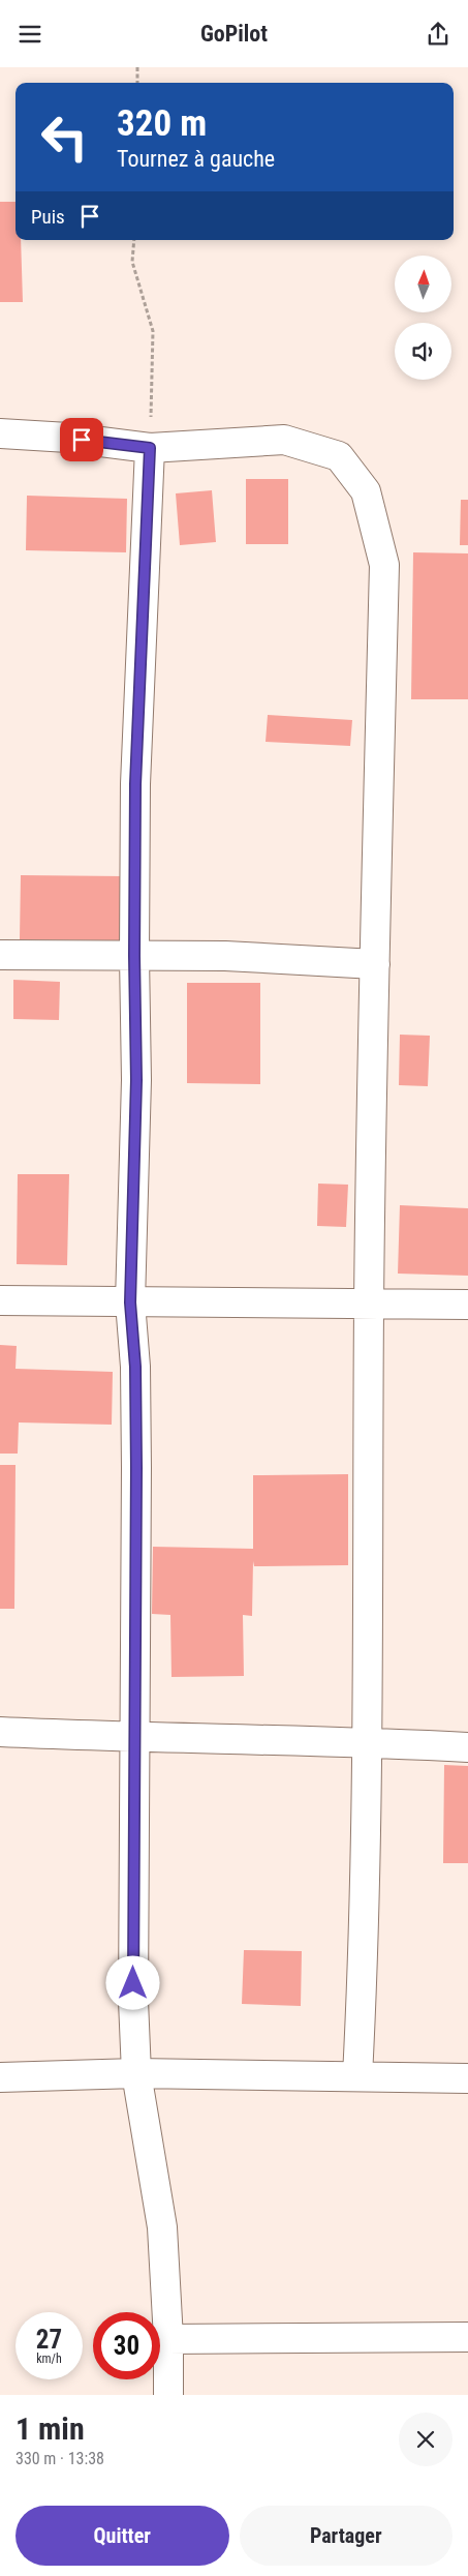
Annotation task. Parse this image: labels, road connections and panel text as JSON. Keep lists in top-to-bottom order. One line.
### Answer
{"north":"top","page":{"header":"GoPilot","turn":["320 m","Tournez à gauche"],"then":"Puis","speed":"27 km/h","limit":"30","heading":["1 min","330 m · 13:38"],"buttons":["Quitter","Partager"]}}
